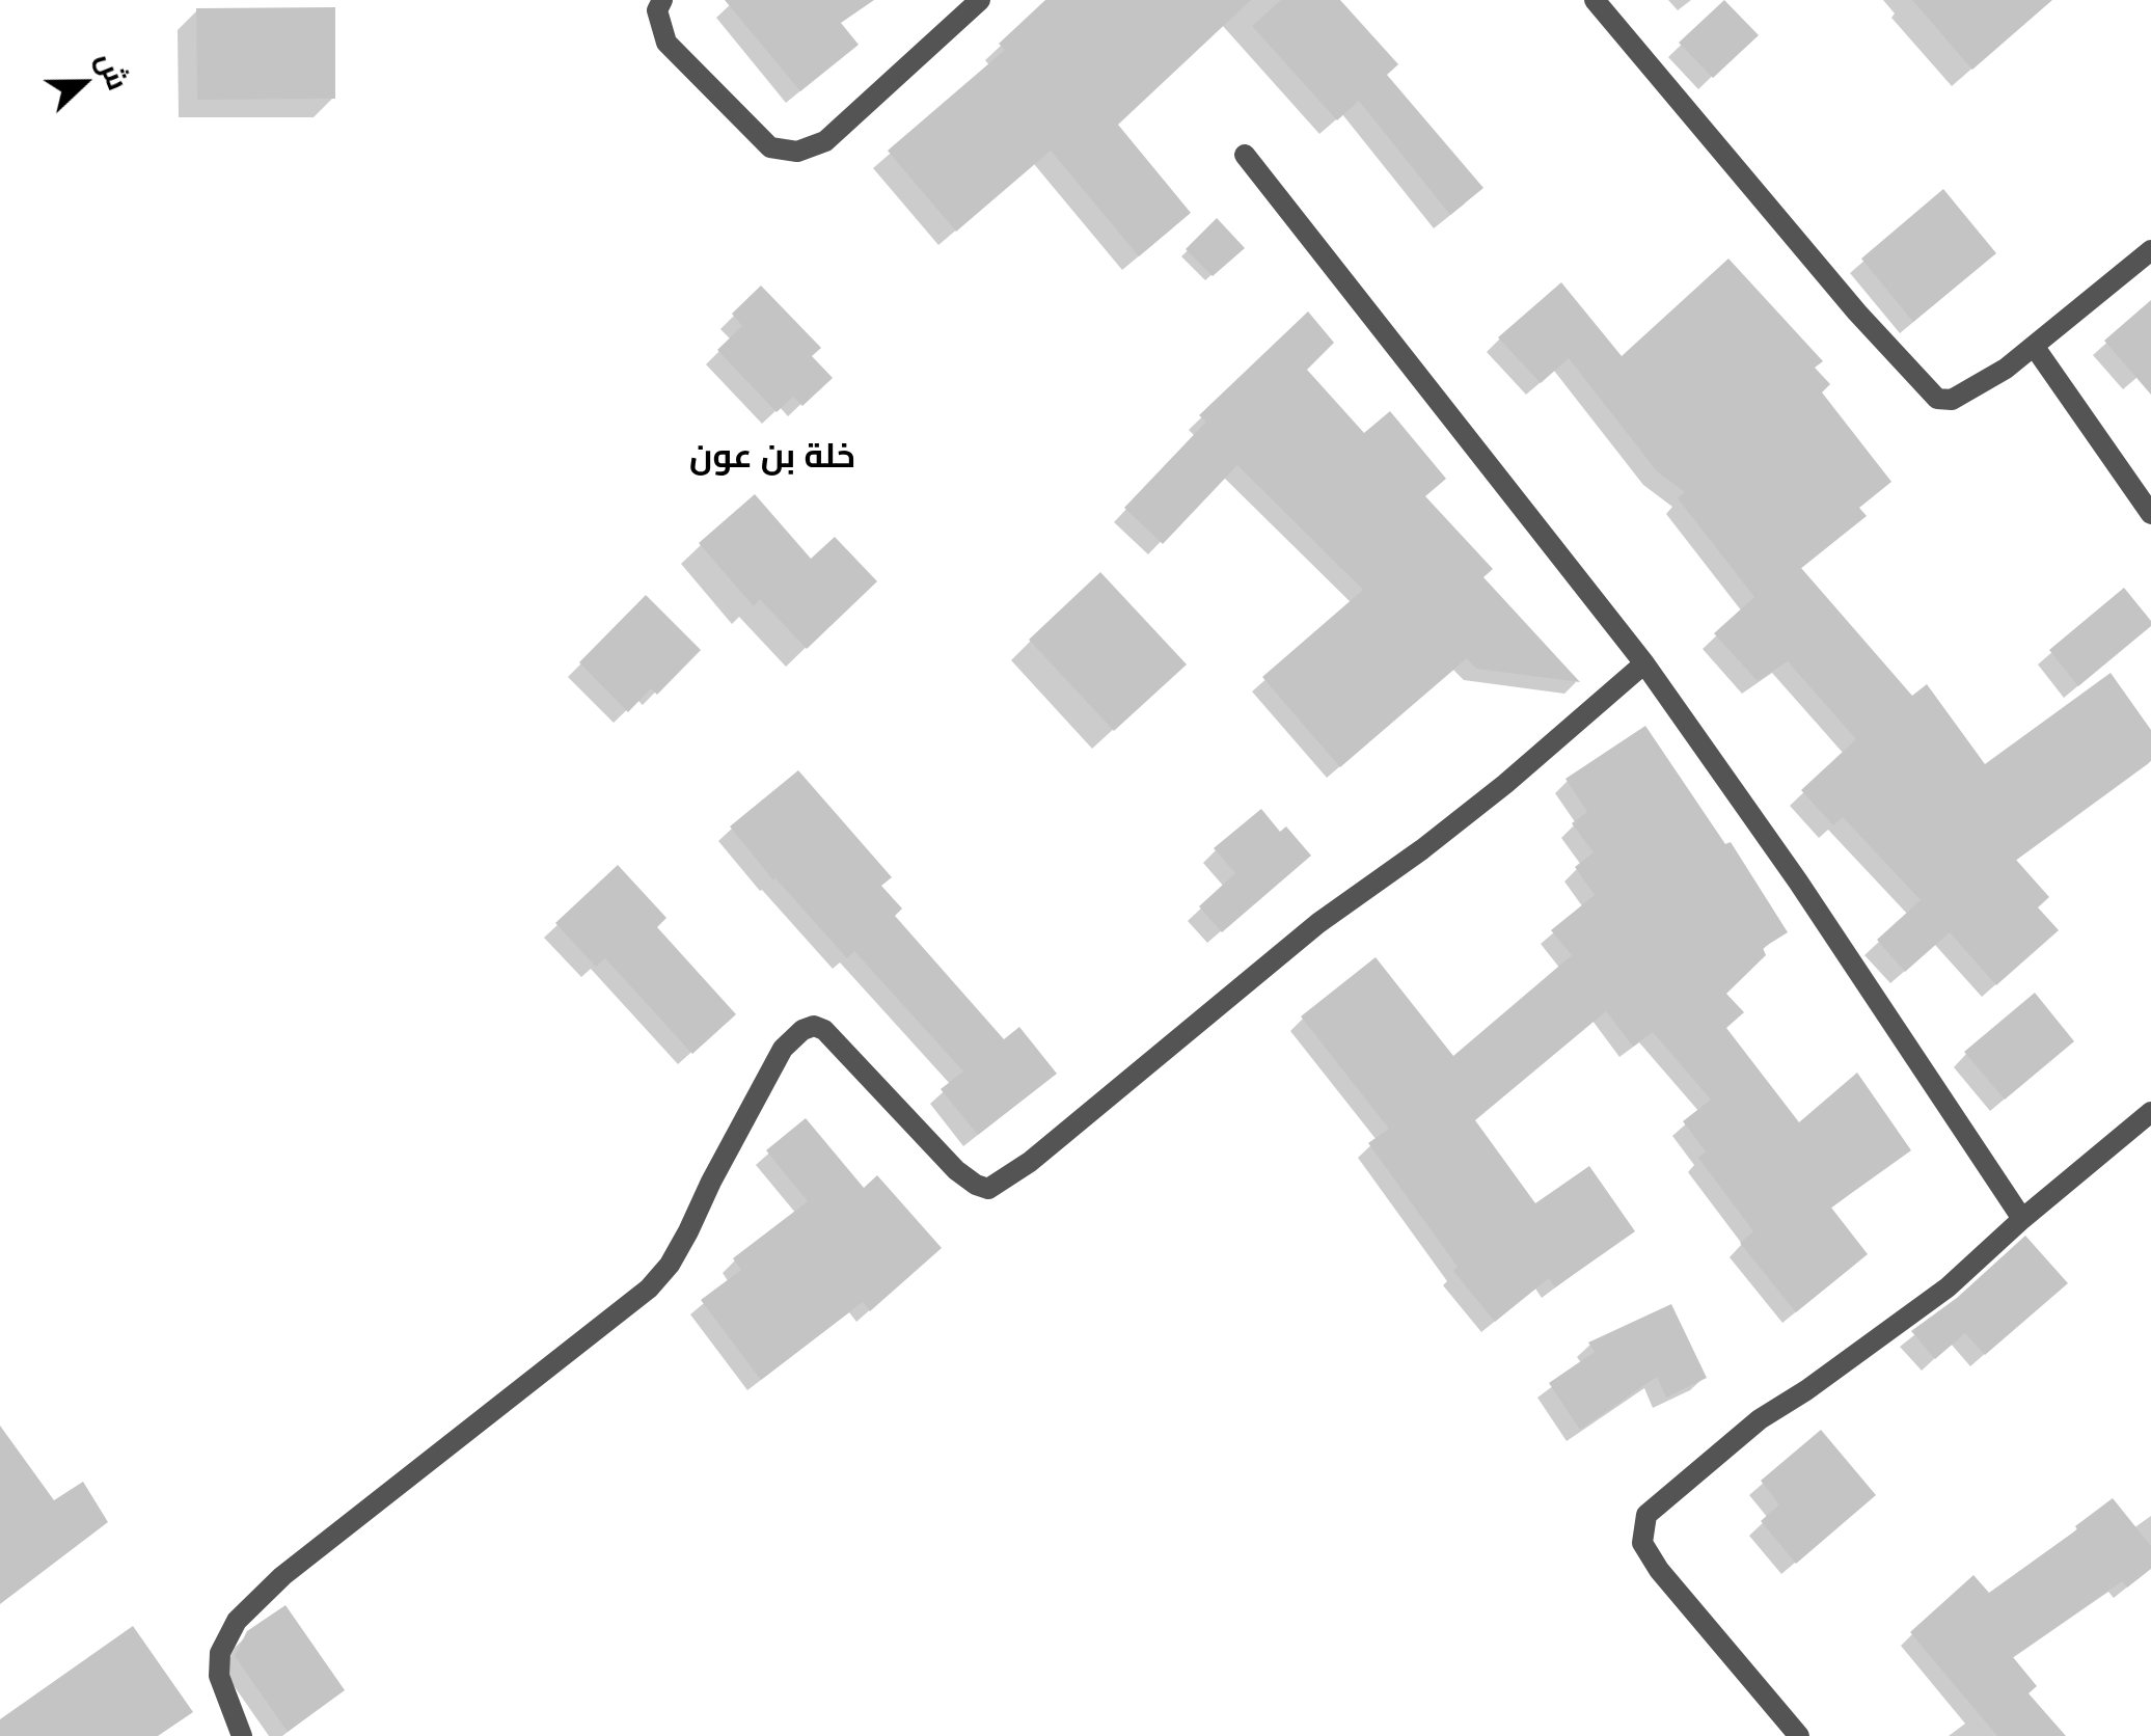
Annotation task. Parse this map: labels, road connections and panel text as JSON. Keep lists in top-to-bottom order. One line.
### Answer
{"districts":["خلة بن عون"],"north":"right"}
